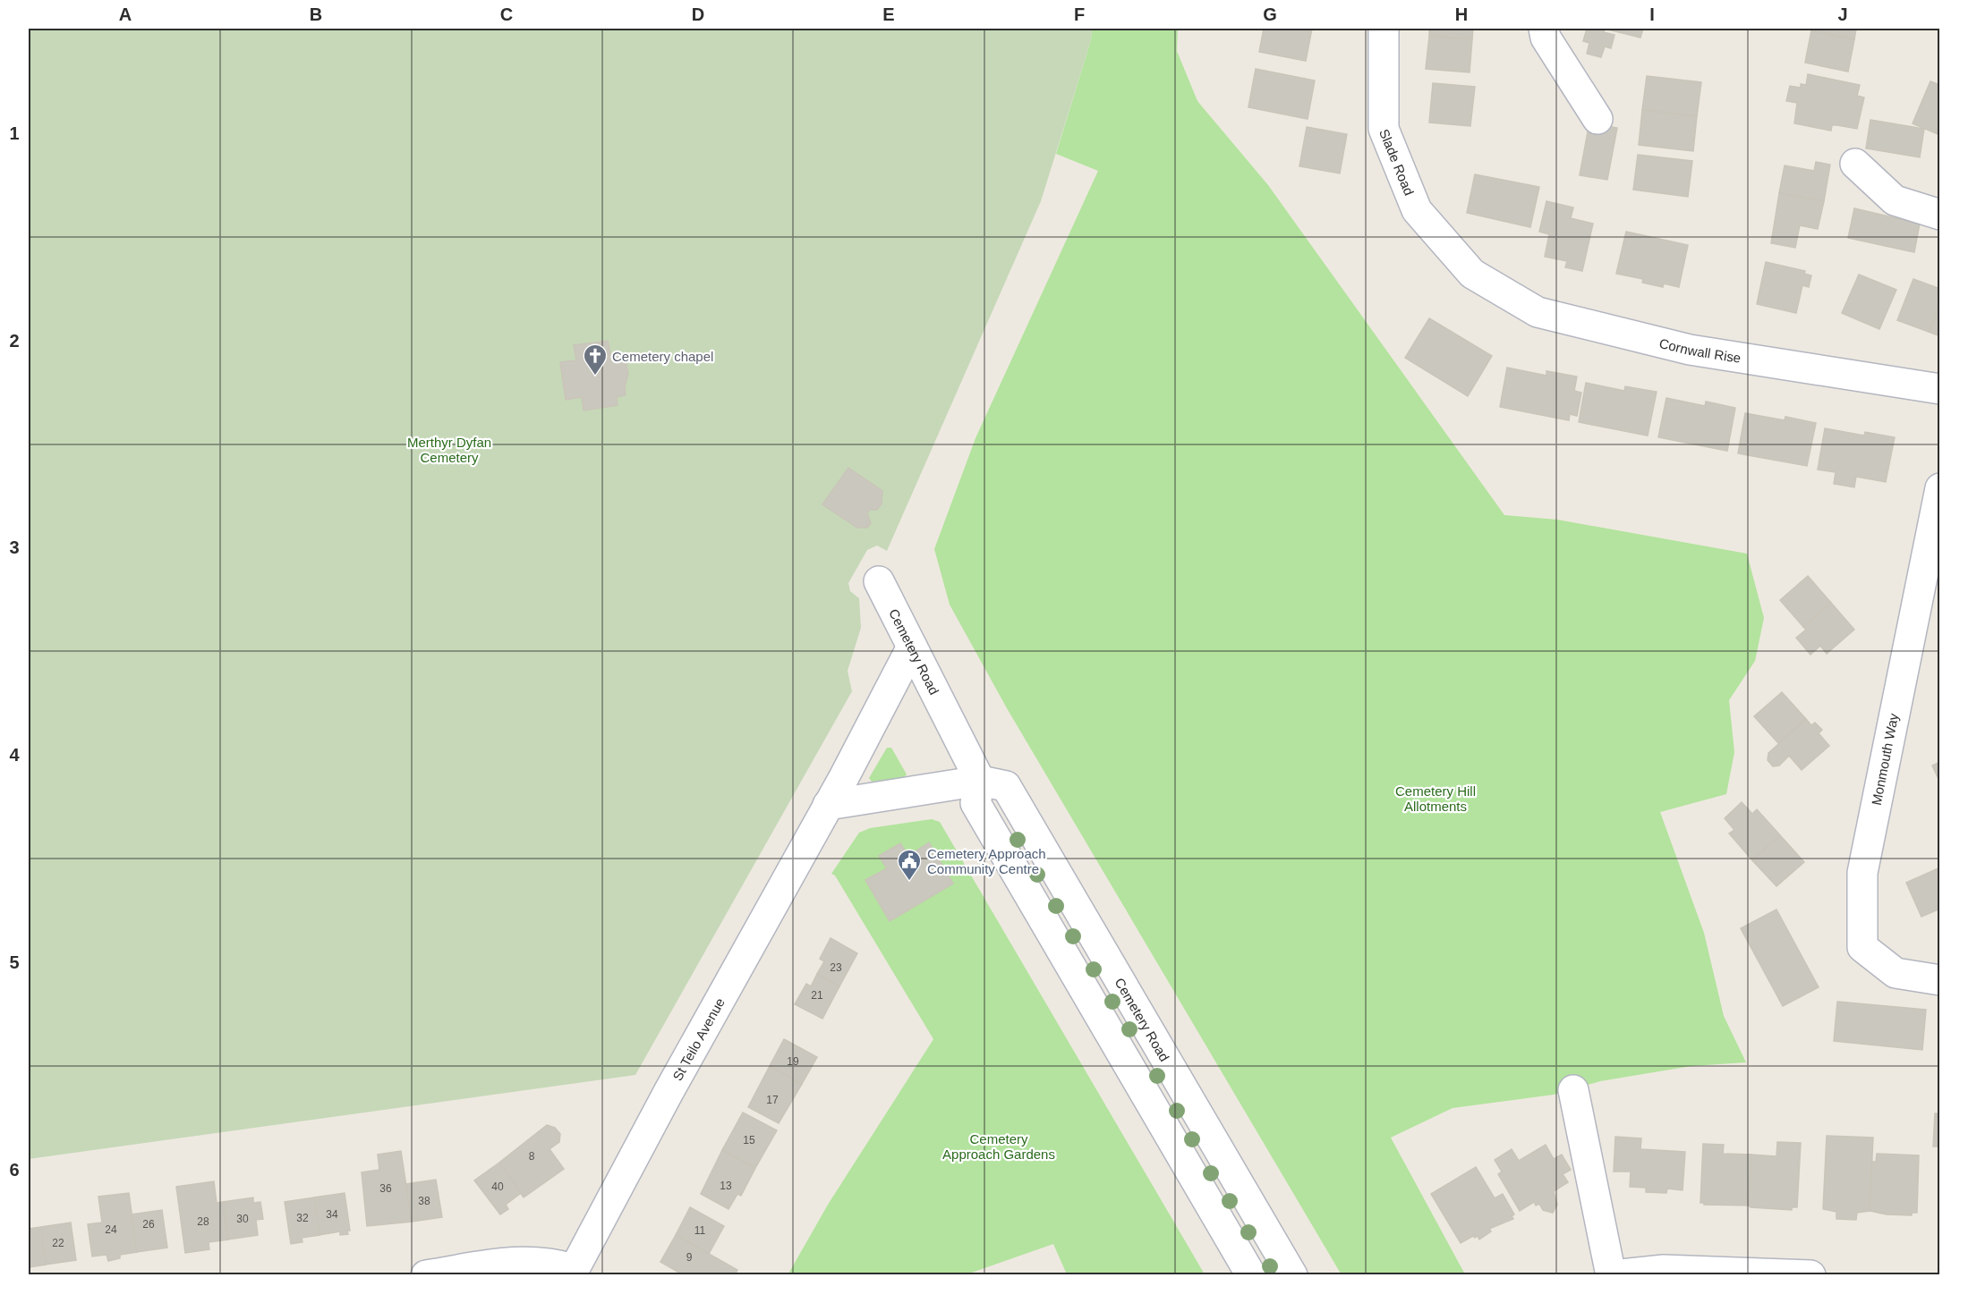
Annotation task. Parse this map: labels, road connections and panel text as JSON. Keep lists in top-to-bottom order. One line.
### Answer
{"streets":{"street":["Slade Road","Cornwall Rise","Cemetery Road","Monmouth Way","St Teilo Avenue"]},"crossings":[["Slade Road","Cornwall Rise"],["Cemetery Road","St Teilo Avenue"]],"parks":["Merthyr Dyfan Cemetery","Cemetery Hill Allotments","Cemetery Approach Gardens"],"places":{"church":["Cemetery chapel"],"public building":["Cemetery Approach Community Centre"]},"house_numbers":["23","21","19","17","15","8","13","40","36","38","34","32","30","28","26","24","11","22","9"],"grid":{"columns":["A","B","C","D","E","F","G","H","I","J"],"rows":["1","2","3","4","5","6"]}}
